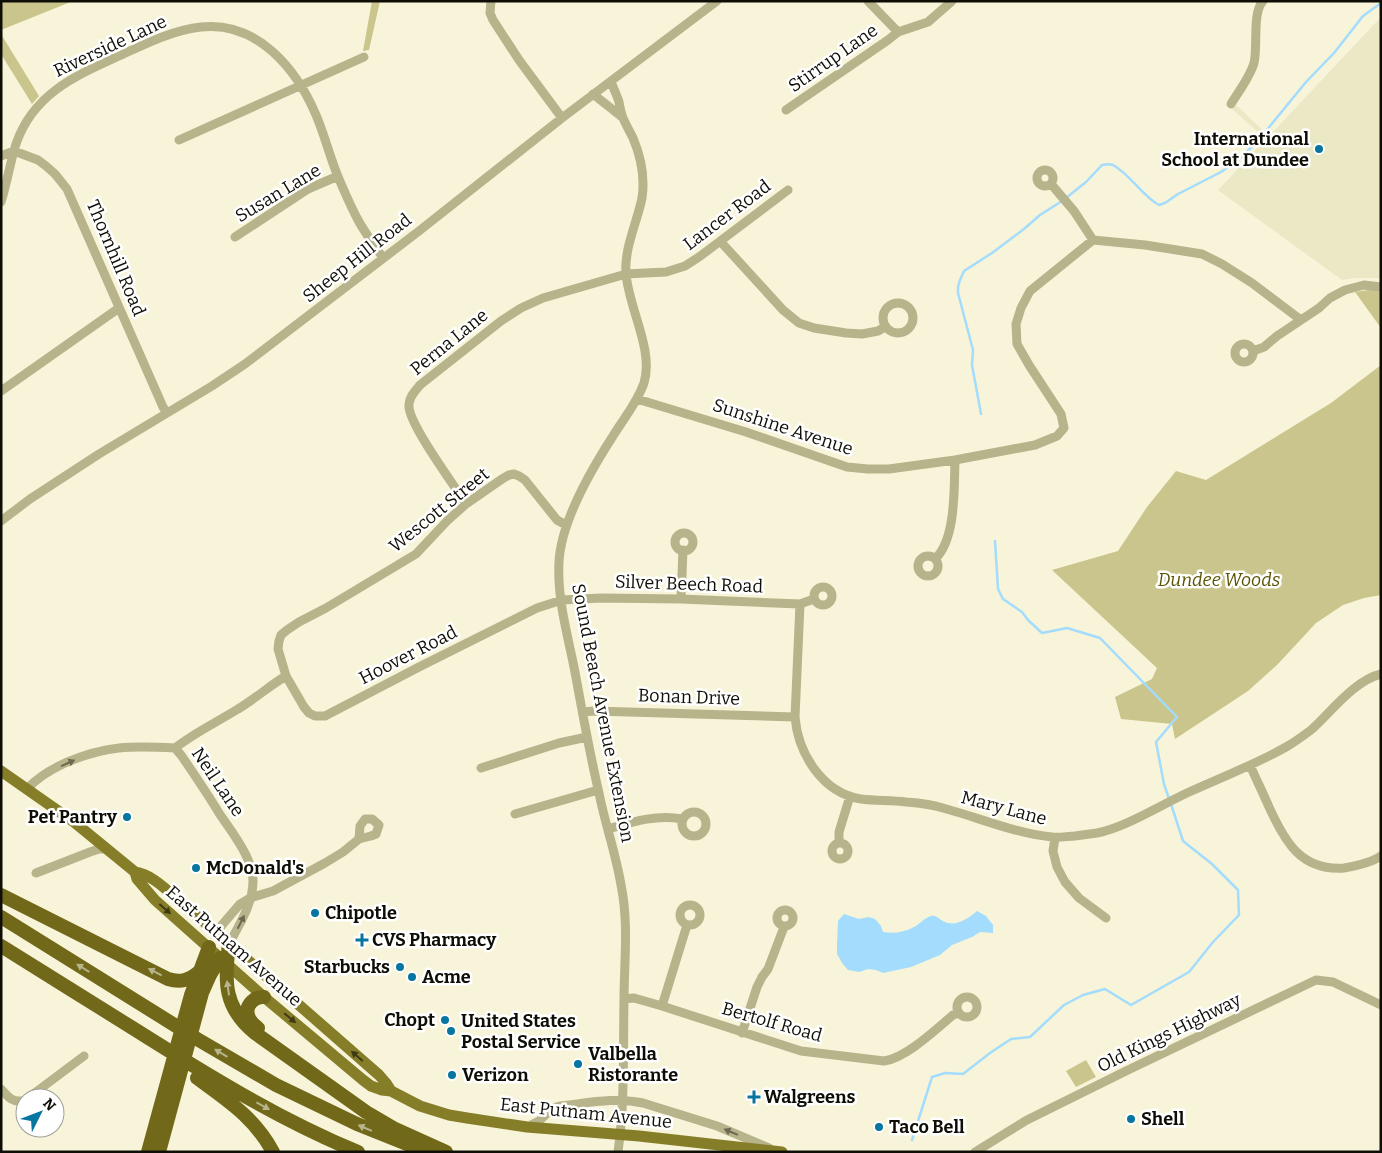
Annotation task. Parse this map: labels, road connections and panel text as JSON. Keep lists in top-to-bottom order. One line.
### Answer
{"streets":{"main road":["East Putnam Avenue"],"street":["Riverside Lane","Stirrup Lane","Susan Lane","Lancer Road","Thornhill Road","Sheep Hill Road","Perna Lane","Sunshine Avenue","Wescott Street","Silver Beech Road","Hoover Road","Bonan Drive","Sound Beach Avenue Extension","Neil Lane","Mary Lane","Bertolf Road","Old Kings Highway"]},"crossings":[["Riverside Lane","Susan Lane"],["Riverside Lane","Thornhill Road"],["Riverside Lane","Sheep Hill Road"],["Lancer Road","Perna Lane"],["Lancer Road","Sound Beach Avenue Extension"],["Thornhill Road","Sheep Hill Road"],["Sheep Hill Road","Sound Beach Avenue Extension"],["Perna Lane","Wescott Street"],["Perna Lane","Sound Beach Avenue Extension"],["Sunshine Avenue","Sound Beach Avenue Extension"],["Wescott Street","Hoover Road"],["Wescott Street","Sound Beach Avenue Extension"],["Silver Beech Road","Hoover Road"],["Silver Beech Road","Sound Beach Avenue Extension"],["Silver Beech Road","Mary Lane"],["Hoover Road","Sound Beach Avenue Extension"],["Bonan Drive","Sound Beach Avenue Extension"],["Bonan Drive","Mary Lane"],["Sound Beach Avenue Extension","East Putnam Avenue"],["Sound Beach Avenue Extension","Bertolf Road"],["Neil Lane","East Putnam Avenue"]],"one_way":["Neil Lane"],"parks":["Dundee Woods"],"places":{"other":["International School at Dundee","Pet Pantry","McDonald's","Chipotle","Starbucks","Acme","Chopt","United States Postal Service","Valbella Ristorante","Verizon","Shell","Taco Bell"],"health":["CVS Pharmacy","Walgreens"]},"north":"top right"}
